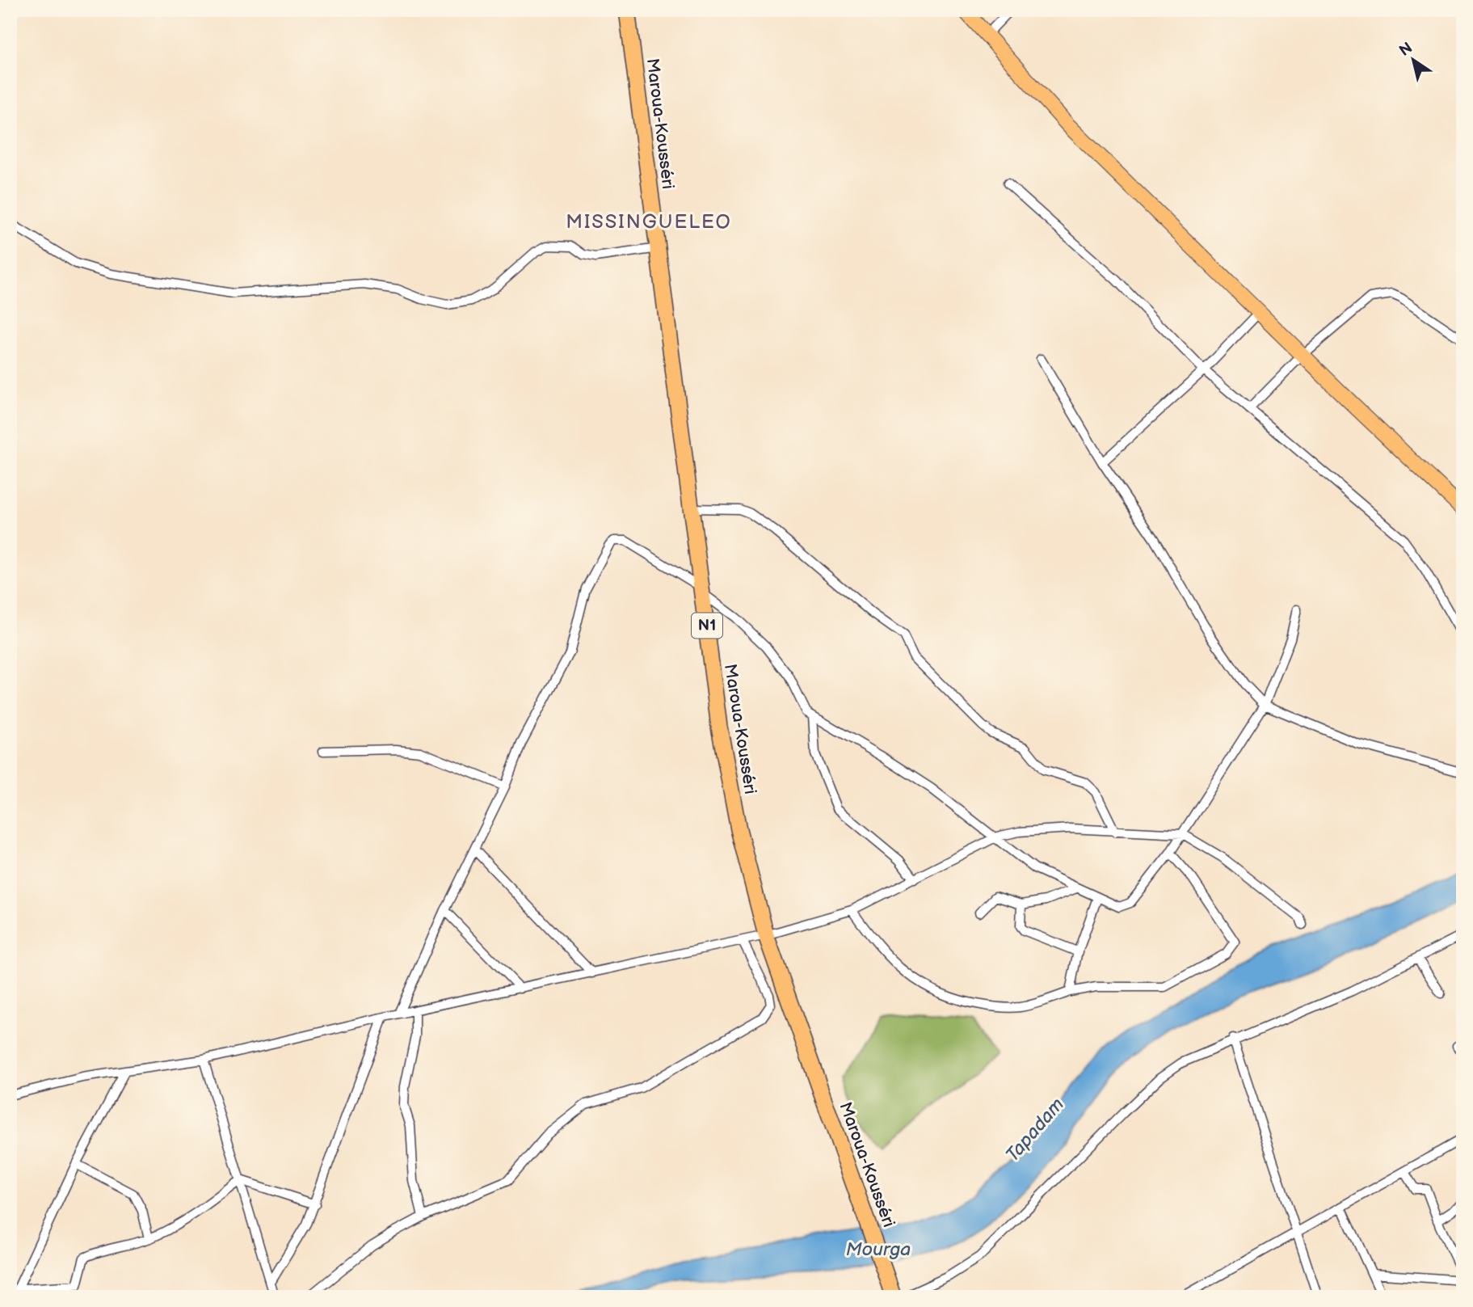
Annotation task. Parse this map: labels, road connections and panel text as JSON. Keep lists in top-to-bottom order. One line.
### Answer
{"streets":{"highway":["Maroua-Kousséri","N1"]},"districts":["MISSINGUELEO"],"water":["Tapadam","Mourga"],"north":"top left"}
